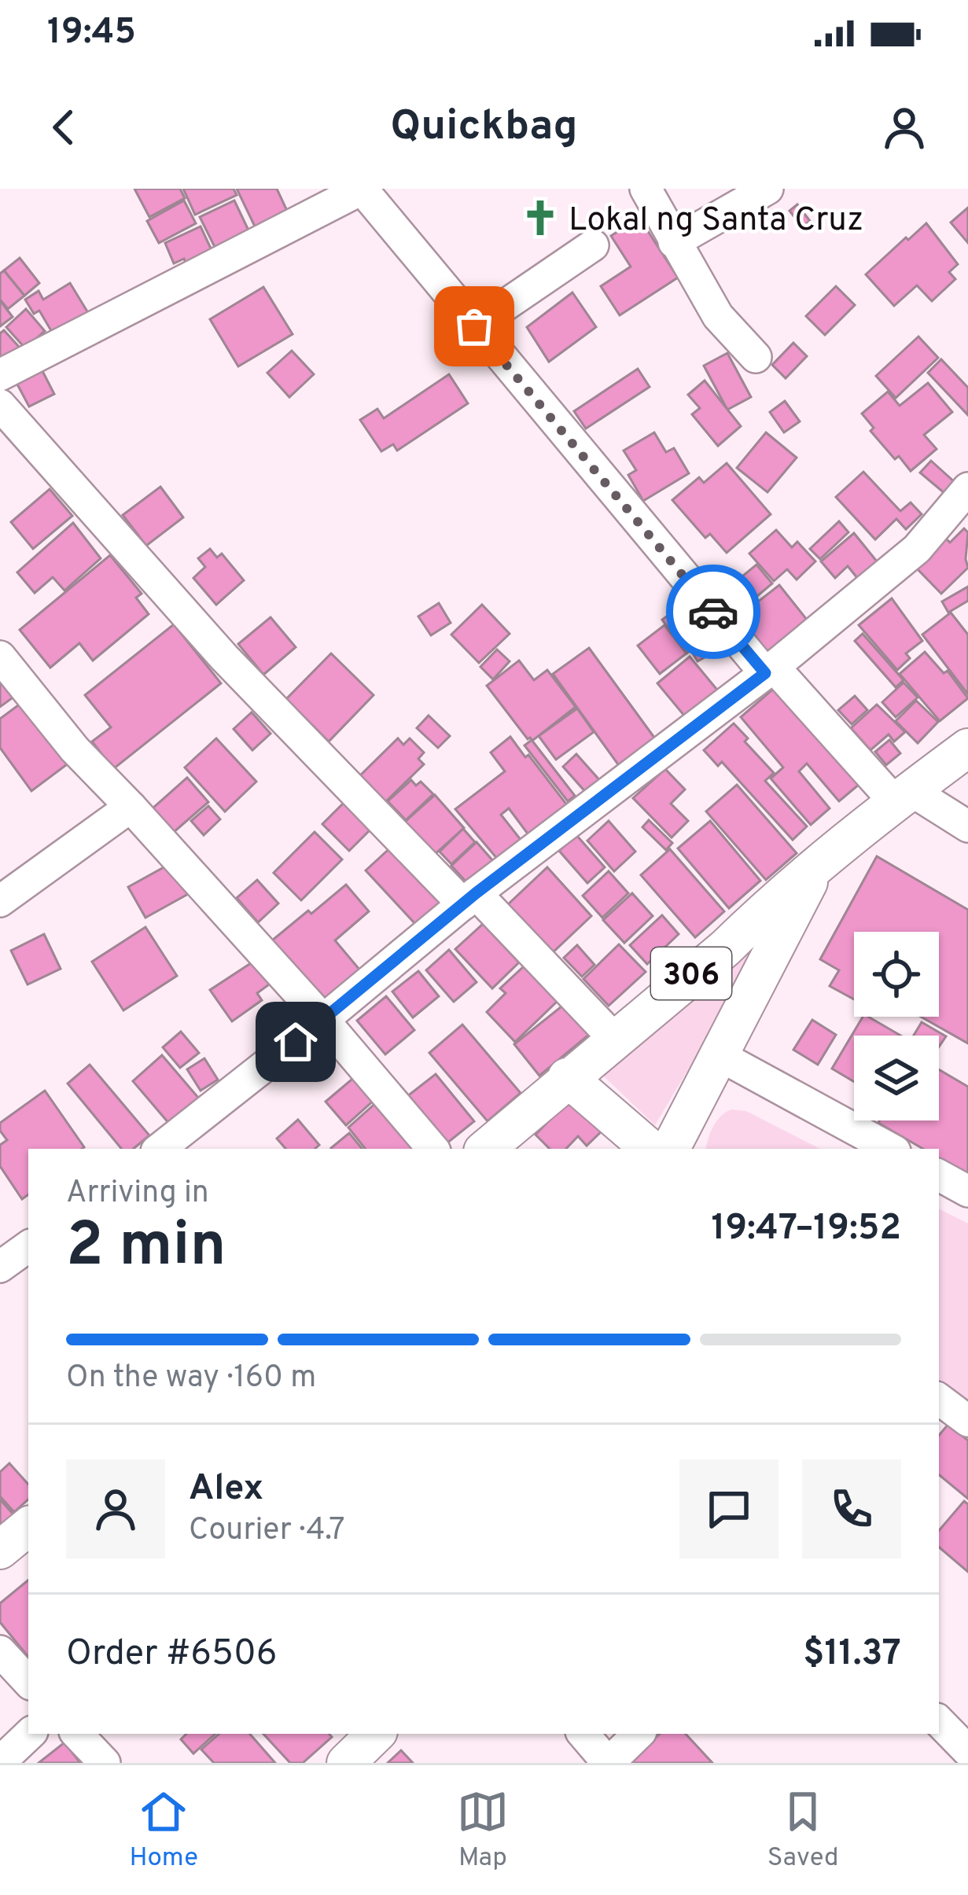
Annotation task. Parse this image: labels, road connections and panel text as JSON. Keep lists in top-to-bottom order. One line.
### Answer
{"streets":{"main road":["306"]},"places":{"church":["Lokal ng Santa Cruz"]},"page":{"status":"19:45","header":"Quickbag","heading":["2 min","Arriving in","19:47–19:52"],"panel":["Alex","Courier · 4.7","Order #6506","$11.37"],"bar":"On the way · 160 m","tabs":["Home","Map","Saved"]}}
